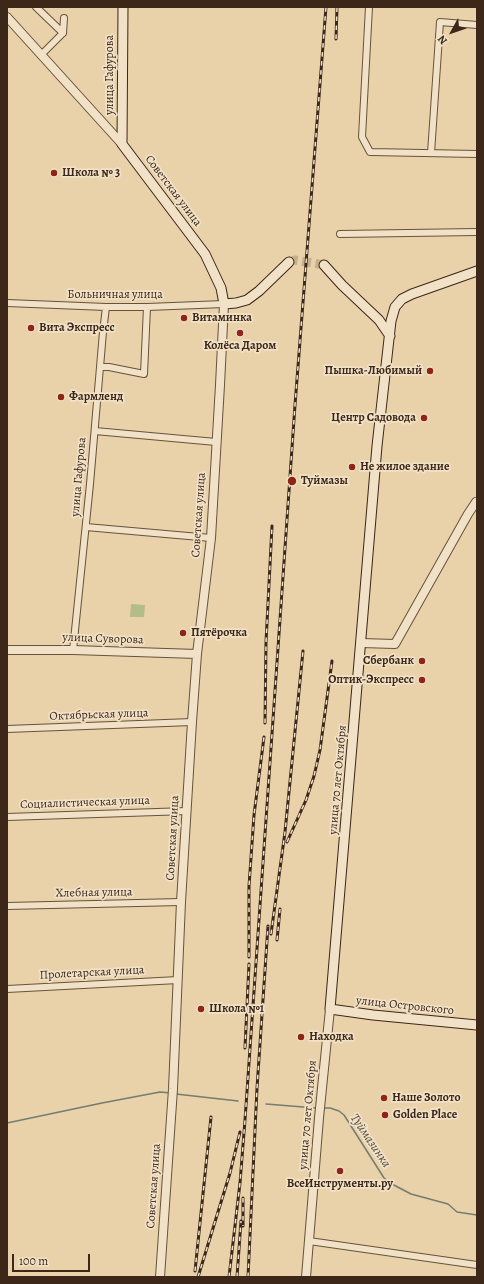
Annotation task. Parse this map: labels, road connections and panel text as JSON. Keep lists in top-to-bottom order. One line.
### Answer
{"streets":{"main road":["улица Гафурова","Советская улица","улица 70 лет Октября","улица Островского"],"street":["Больничная улица","улица Суворова","Октябрьская улица","Социалистическая улица","Хлебная улица","Пролетарская улица"]},"crossings":[["улица Гафурова","Советская улица"],["улица Гафурова","Больничная улица"],["улица Гафурова","улица Суворова"],["Советская улица","Больничная улица"],["Советская улица","улица Суворова"],["Советская улица","Октябрьская улица"],["Советская улица","Социалистическая улица"],["Советская улица","Хлебная улица"],["Советская улица","Пролетарская улица"],["улица 70 лет Октября","улица Островского"]],"water":["Туймазинка"],"places":["Школа № 3","Витаминка","Вита Экспресс","Колёса Даром","Пышка-Любимый","Фармленд","Центр Садовода","Не жилое здание","Туймазы","Пятёрочка","Сбербанк","Оптик-Экспресс","Школа №1","Находка","Наше Золото","Golden Place","ВсеИнструменты.ру"],"scale_bar":"100 m","north":"bottom left"}
